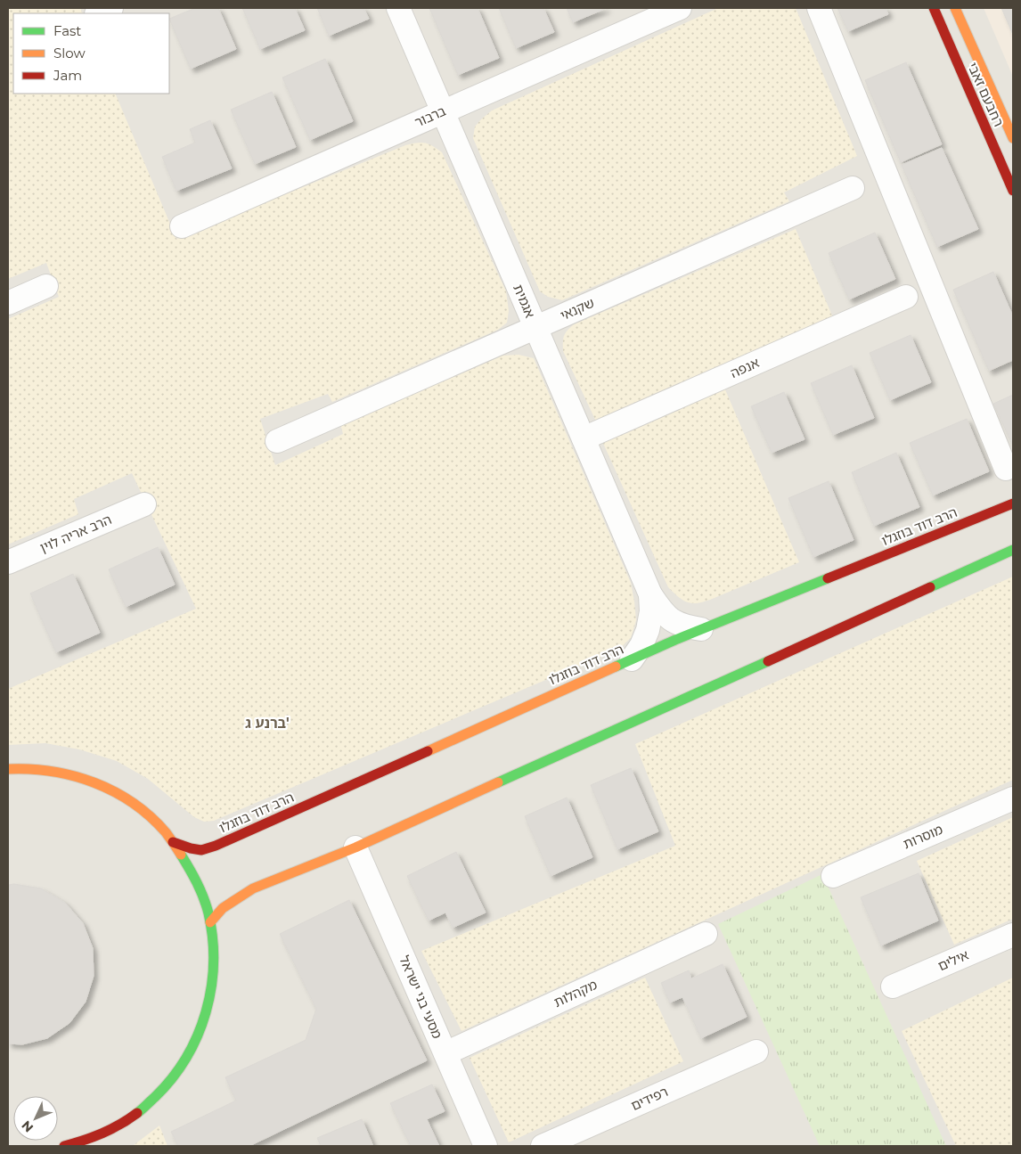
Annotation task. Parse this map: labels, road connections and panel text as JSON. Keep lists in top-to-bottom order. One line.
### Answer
{"streets":{"street":["רחבעם זאבי","ברבור","אגמית","שקנאי","אנפה","הרב דוד בוזגלו","הרב אריה לוין","מוסרות","אילים","מקהלות","מסעי בני ישראל","רפידים"]},"crossings":[["ברבור","אגמית"],["אגמית","שקנאי"],["אגמית","אנפה"],["אגמית","הרב דוד בוזגלו"],["מקהלות","מסעי בני ישראל"]],"districts":["ברנע ג'"],"legend":["Fast","Slow","Jam"],"north":"bottom left"}
